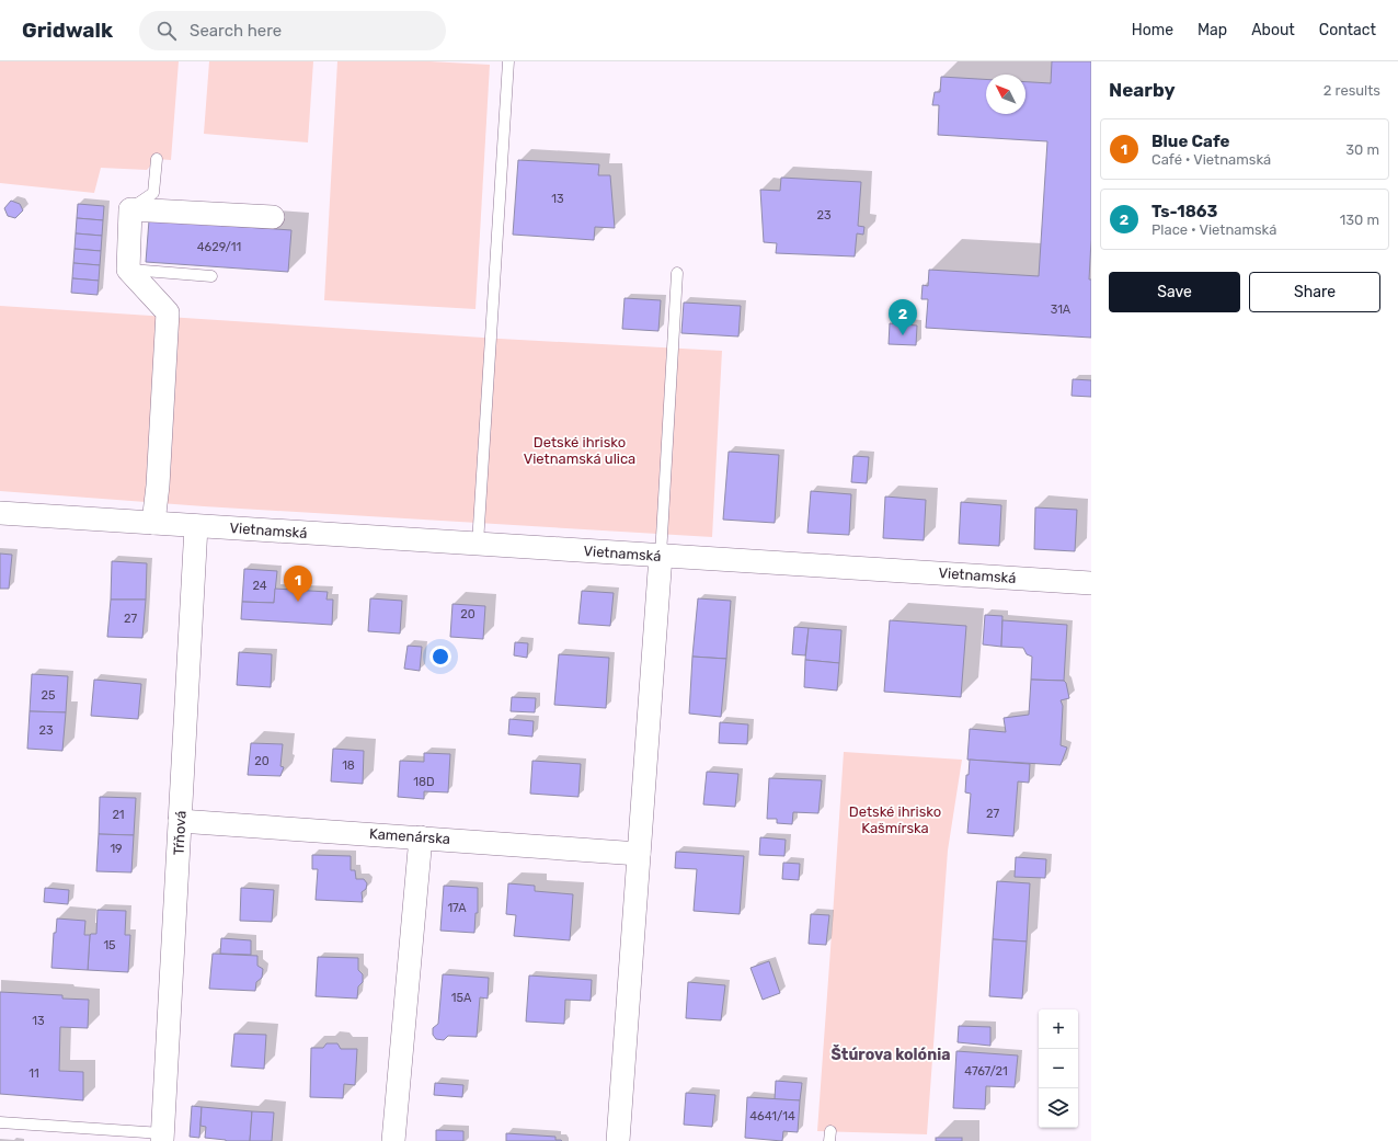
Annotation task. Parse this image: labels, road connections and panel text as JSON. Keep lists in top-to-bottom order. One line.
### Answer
{"streets":{"street":["Vietnamská","Tŕňová","Kamenárska"]},"crossings":[["Vietnamská","Tŕňová"],["Tŕňová","Kamenárska"]],"districts":["Štúrova kolónia"],"parks":["Detské ihrisko Vietnamská ulica","Detské ihrisko Kašmírska"],"house_numbers":["13","23","4629/11","31A","24","20","27","25","23","20","18","18D","27","21","19","17A","15","15A","13","4767/21","11","4641/14"],"north":"top left","page":{"header":"Gridwalk","search":"Search here","nav":["Home","Map","About","Contact"],"heading":["Nearby","2 results"],"list":[{"mark":"1","name":"Blue Cafe","note":"Café · Vietnamská","value":"30 m"},{"mark":"2","name":"Ts-1863","note":"Place · Vietnamská","value":"130 m"}],"buttons":["Save","Share"],"pins":["2","1"],"map_buttons":["+","−"]}}
